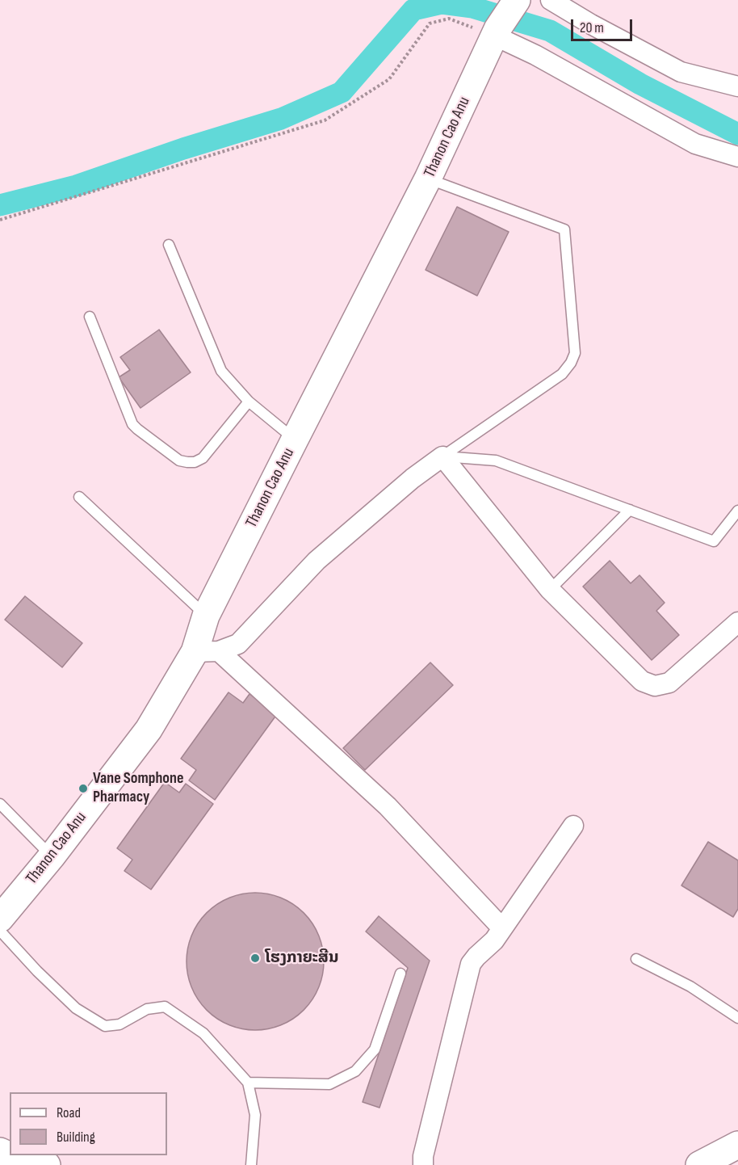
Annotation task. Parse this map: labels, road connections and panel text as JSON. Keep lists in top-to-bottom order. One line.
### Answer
{"streets":{"street":["Thanon Cao Anu"]},"places":["Vane Somphone Pharmacy","ໂຮງກາຍະສີນ"],"legend":["Road","Building"],"scale_bar":"20 m"}
